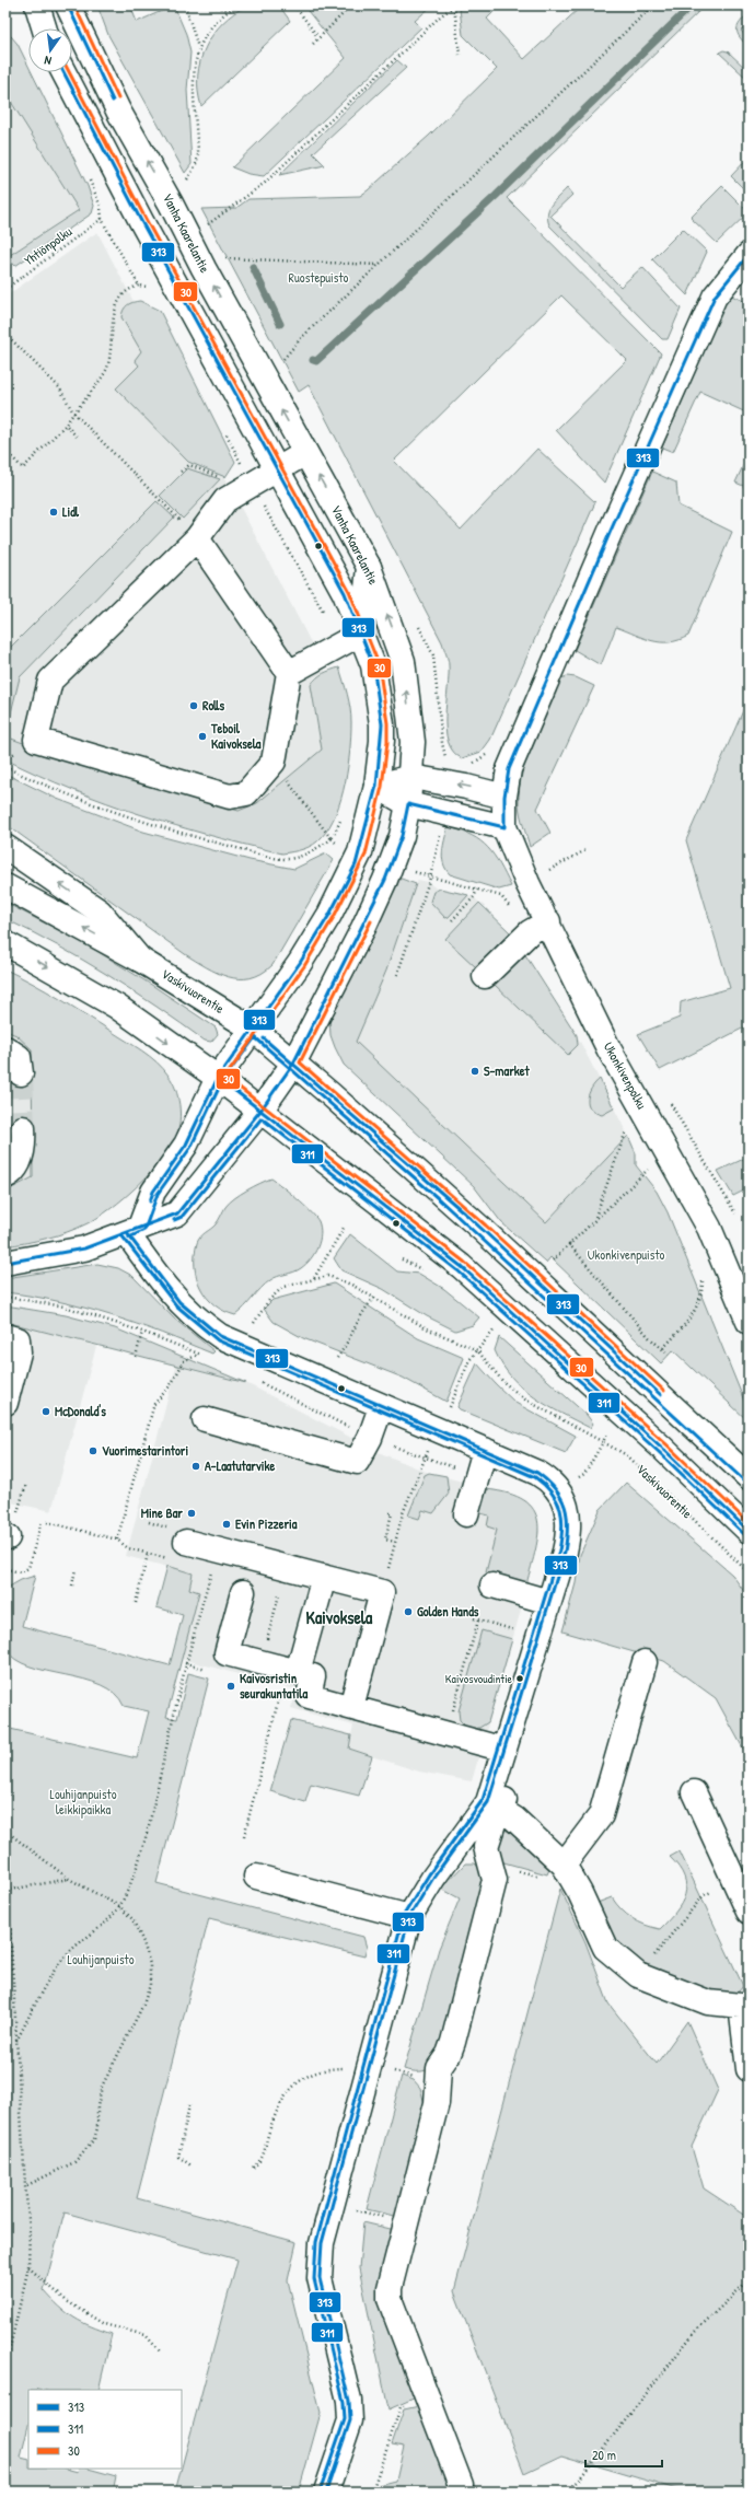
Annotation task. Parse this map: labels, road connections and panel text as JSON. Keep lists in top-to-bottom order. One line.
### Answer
{"streets":{"main road":["Vanha Kaarelantie","Vaskivuorentie","Ukonkivenpolku"],"path":["Yhtiönpolku"]},"crossings":[["Vanha Kaarelantie","Vaskivuorentie"]],"districts":["Kaivoksela"],"parks":["Ruostepuisto","Ukonkivenpuisto","Louhijanpuisto leikkipaikka","Louhijanpuisto"],"places":["Lidl","Rolls","Teboil Kaivoksela","S-market","McDonald's","Vuorimestarintori","A-Laatutarvike","Mine Bar","Evin Pizzeria","Golden Hands","Kaivosvoudintie","Kaivosristin seurakuntatila"],"lines":["transit line 313","transit line 30","transit line 311"],"legend":["313","311","30"],"scale_bar":"20 m","north":"bottom"}
